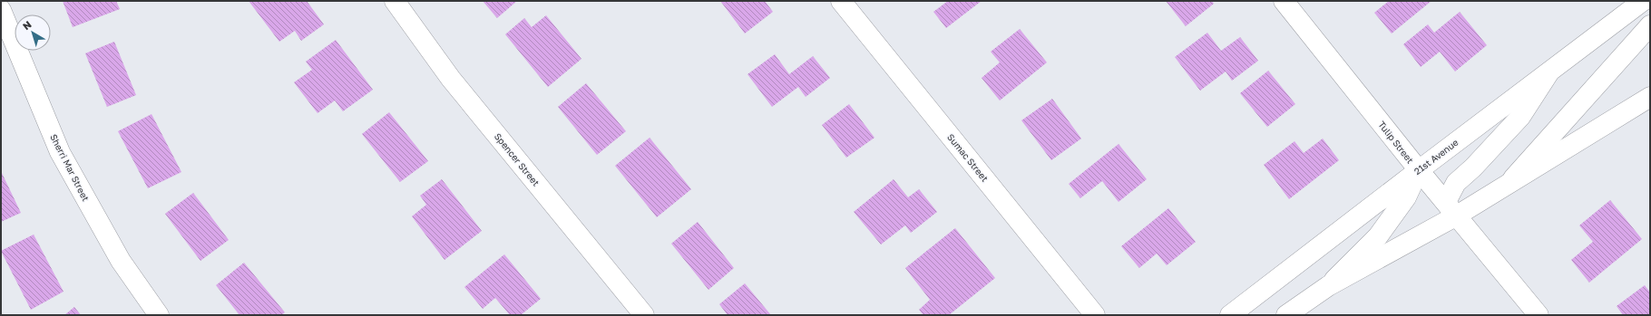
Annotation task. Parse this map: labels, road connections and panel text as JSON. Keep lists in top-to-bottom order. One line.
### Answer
{"streets":{"street":["Tulip Street","21st Avenue","Sumac Street","Spencer Street","Sherri Mar Street"]},"crossings":[["Tulip Street","21st Avenue"]],"north":"top left"}
